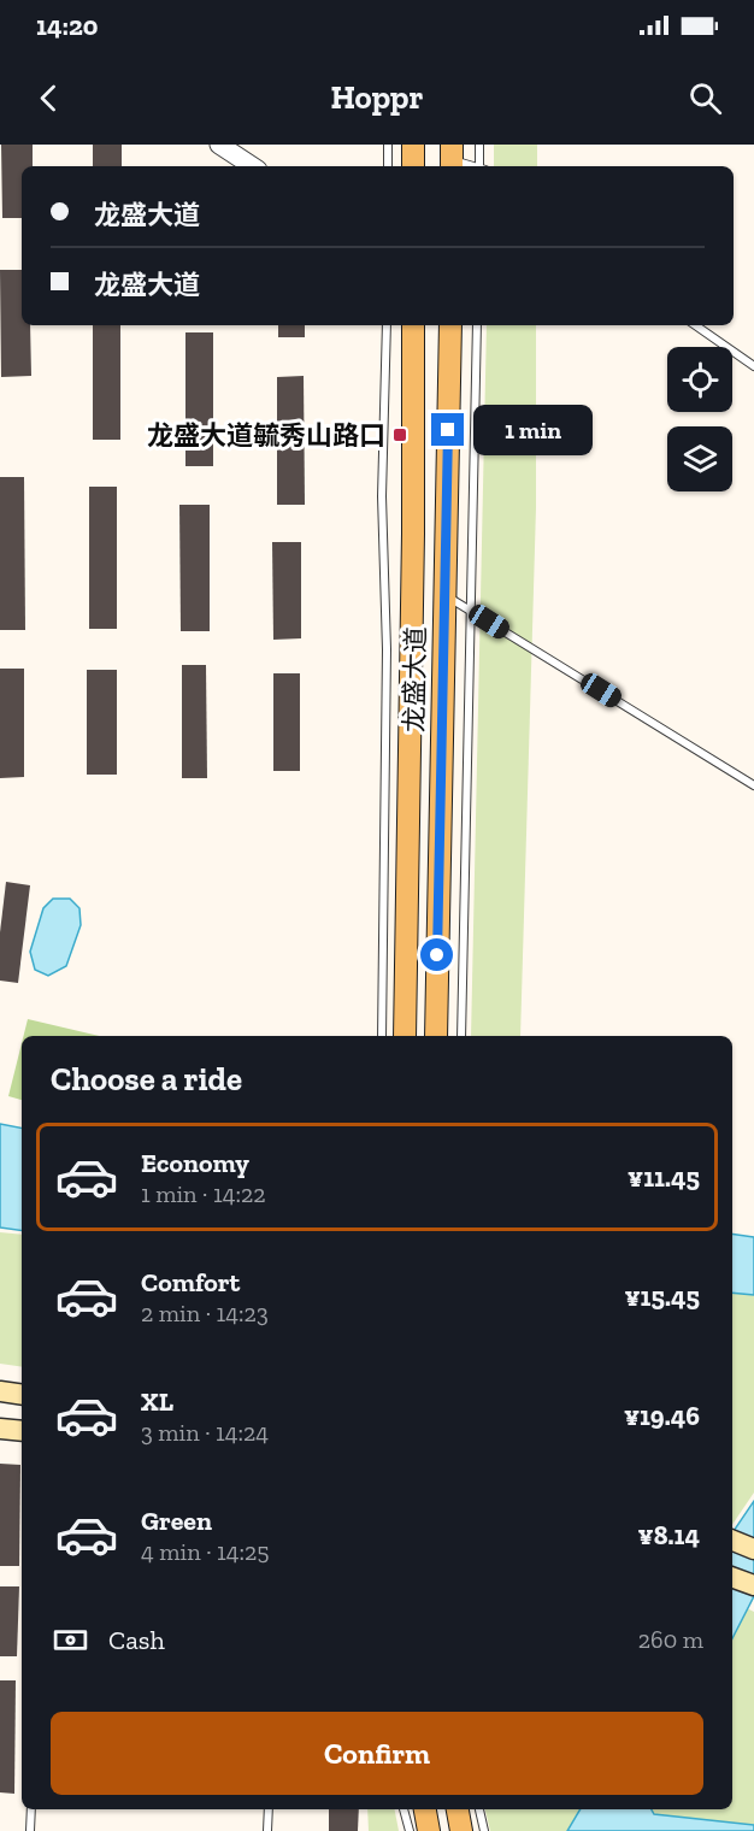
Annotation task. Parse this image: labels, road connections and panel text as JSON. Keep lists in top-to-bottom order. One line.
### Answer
{"streets":{"main road":["龙盛大道"]},"places":{"transit":["龙盛大道毓秀山路口"]},"page":{"status":"14:20","header":"Hoppr","banner":["龙盛大道","龙盛大道"],"bubble":"1 min","heading":"Choose a ride","list":[{"name":"Economy","note":"1 min · 14:22","value":"¥11.45"},{"name":"Comfort","note":"2 min · 14:23","value":"¥15.45"},{"name":"XL","note":"3 min · 14:24","value":"¥19.46"},{"name":"Green","note":"4 min · 14:25","value":"¥8.14"}],"pay":["Cash","260 m"],"buttons":"Confirm"}}
